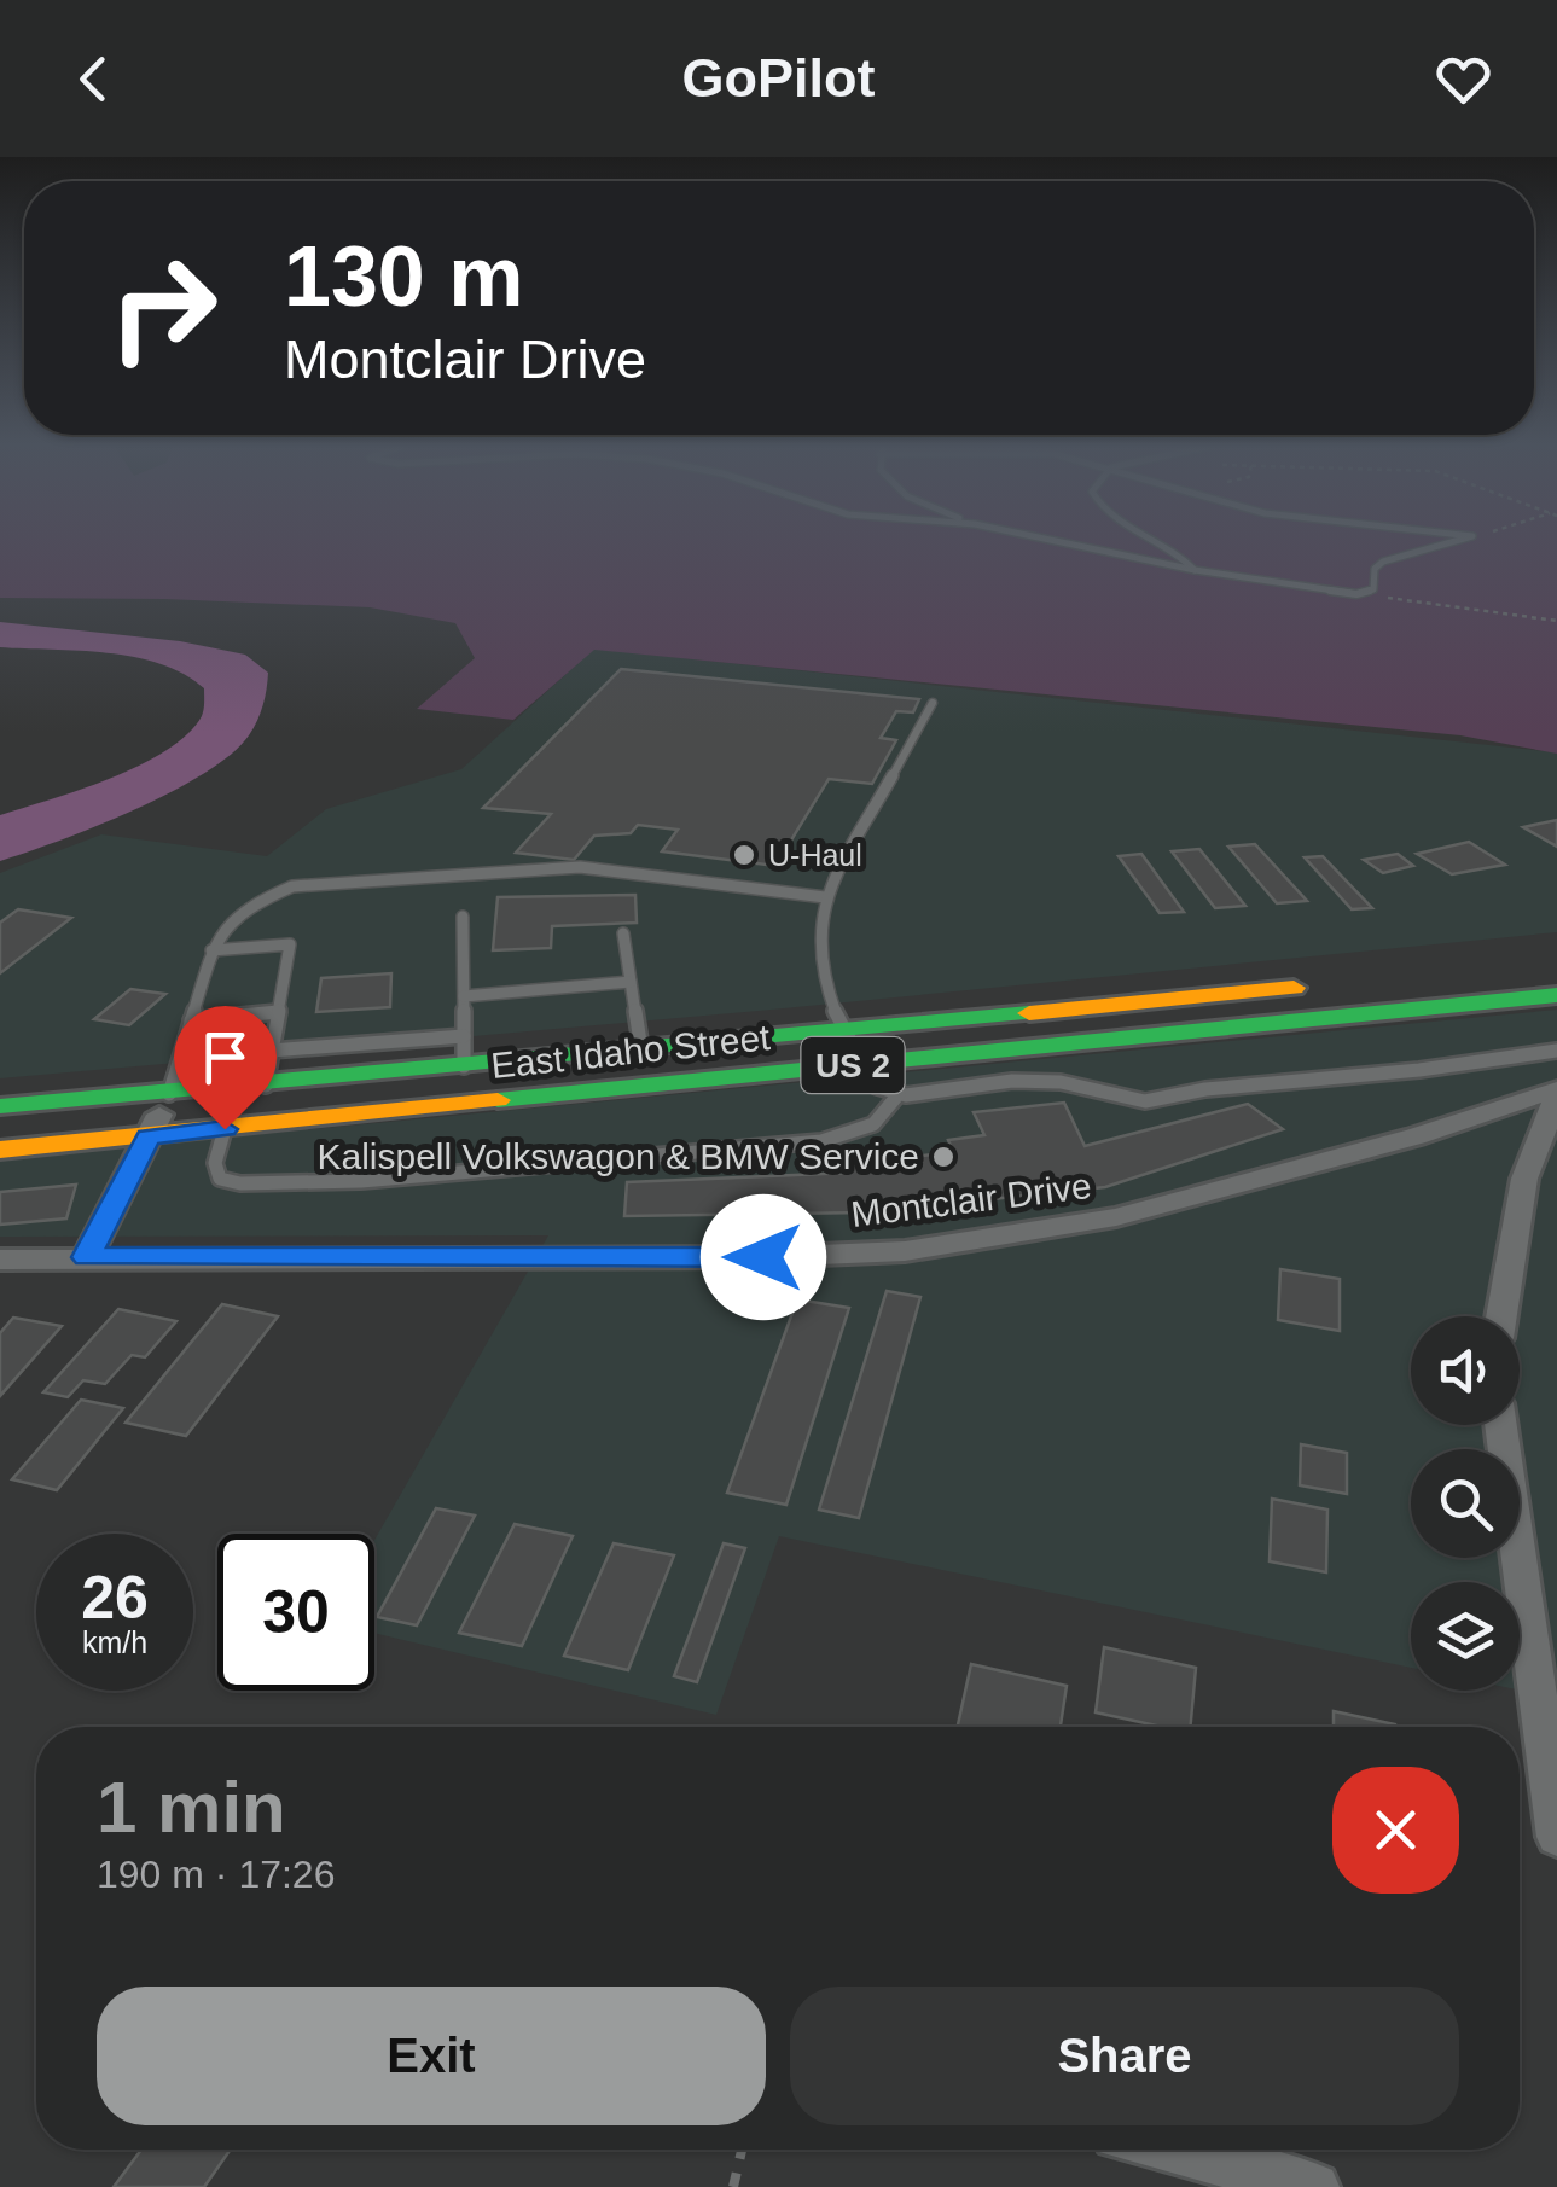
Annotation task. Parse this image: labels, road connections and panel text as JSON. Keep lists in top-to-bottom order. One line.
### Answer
{"streets":{"highway":["East Idaho Street","US 2"],"street":["Montclair Drive"]},"places":["U-Haul","Kalispell Volkswagon & BMW Service"],"page":{"header":"GoPilot","turn":["130 m","Montclair Drive"],"speed":"26 km/h","limit":"30","heading":["1 min","190 m · 17:26"],"buttons":["Exit","Share"]}}
